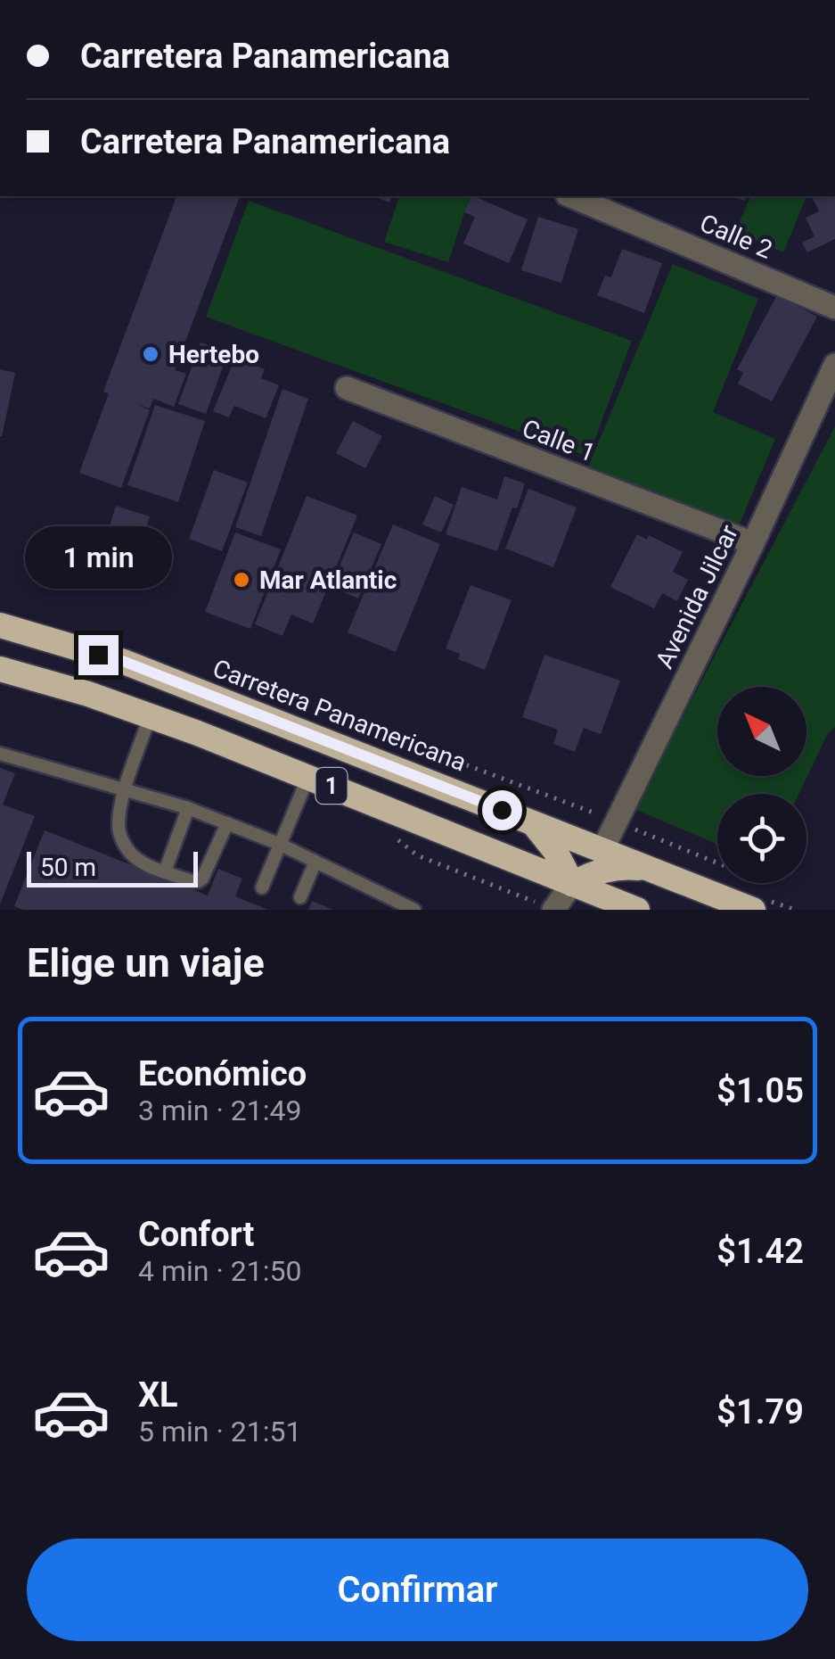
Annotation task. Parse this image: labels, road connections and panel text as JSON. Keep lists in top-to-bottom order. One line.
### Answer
{"streets":{"highway":["Carretera Panamericana","1"],"street":["Calle 2","Calle 1","Avenida Jilcar"]},"crossings":[["Calle 1","Avenida Jilcar"],["Avenida Jilcar","Carretera Panamericana"]],"places":["Hertebo","Mar Atlantic"],"scale_bar":"50 m","north":"top left","page":{"banner":["Carretera Panamericana","Carretera Panamericana"],"bubble":"1 min","scale":"50 m","heading":"Elige un viaje","list":[{"name":"Económico","note":"3 min · 21:49","value":"$1.05"},{"name":"Confort","note":"4 min · 21:50","value":"$1.42"},{"name":"XL","note":"5 min · 21:51","value":"$1.79"}],"buttons":"Confirmar"}}
